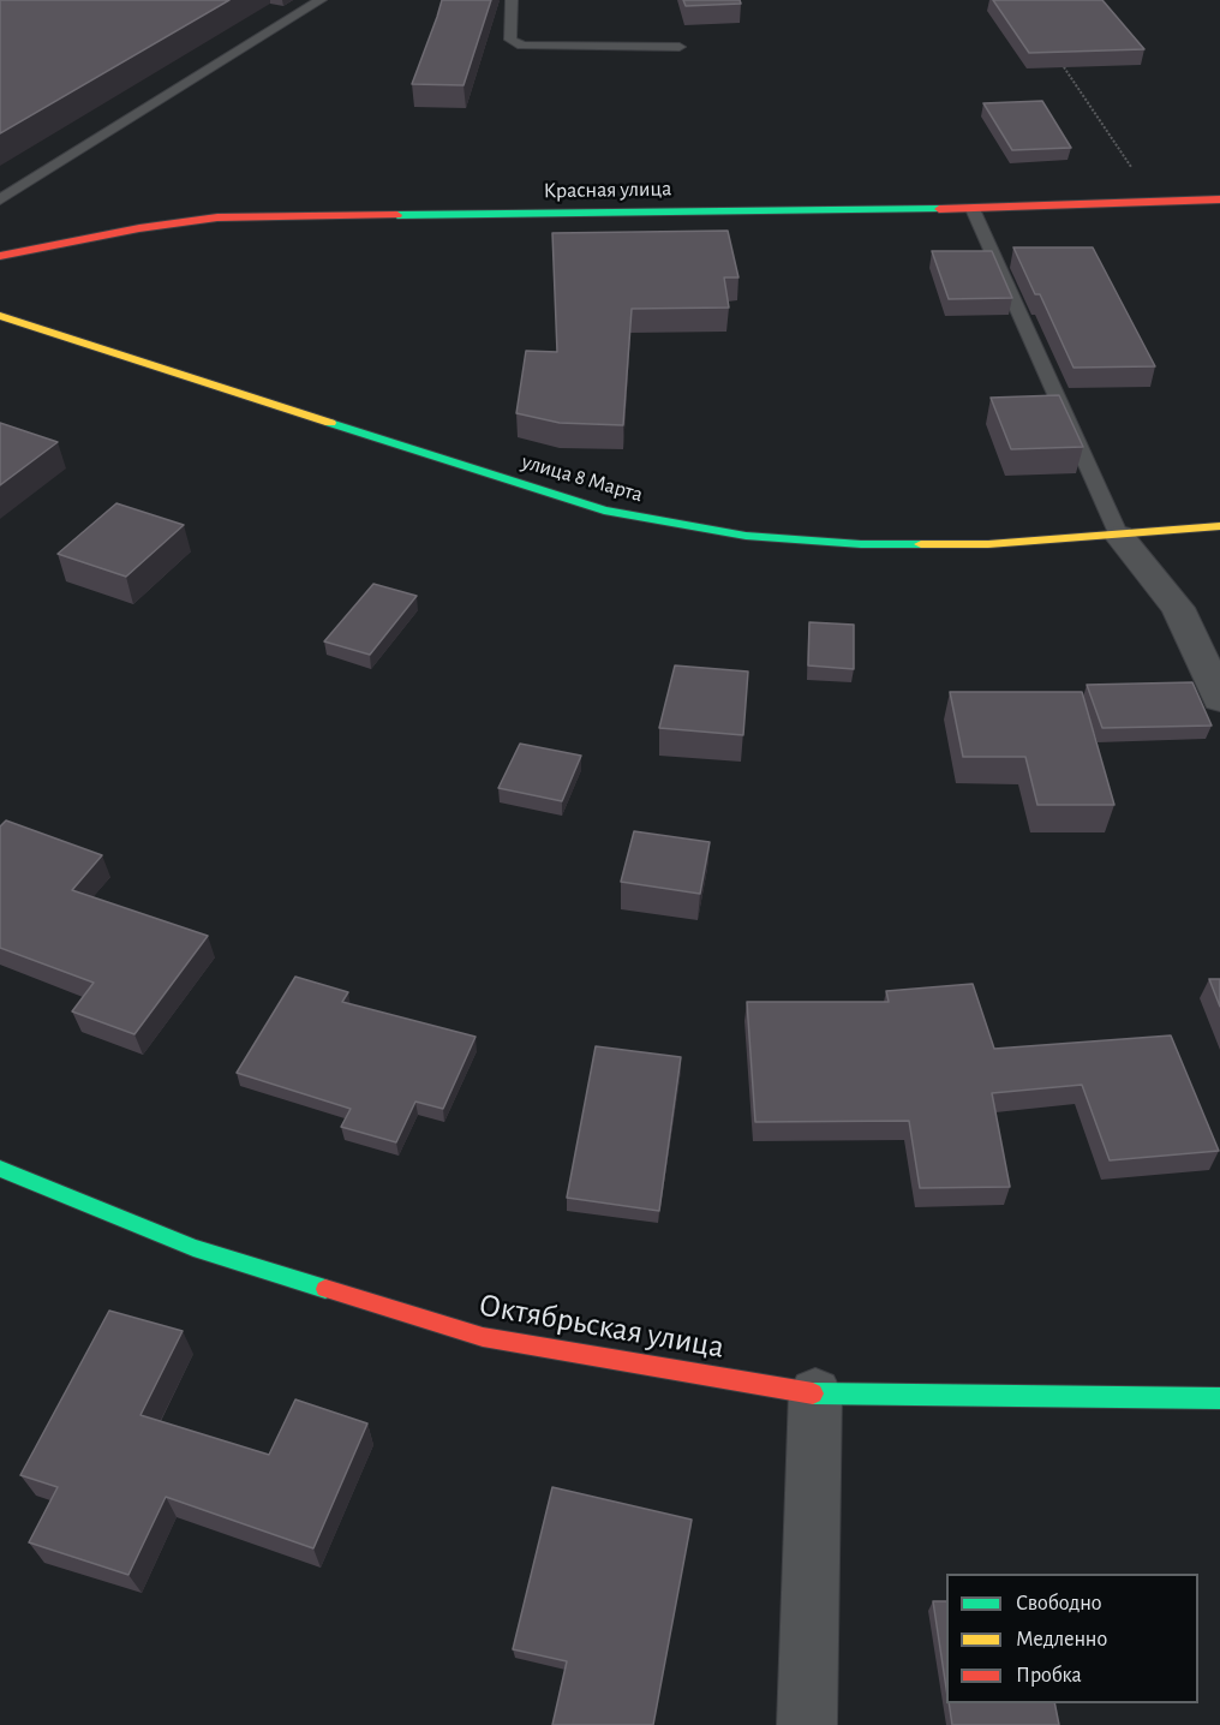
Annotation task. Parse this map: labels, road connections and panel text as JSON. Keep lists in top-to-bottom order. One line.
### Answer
{"streets":{"street":["Красная улица","улица 8 Марта","Октябрьская улица"]},"legend":["Свободно","Медленно","Пробка"]}
